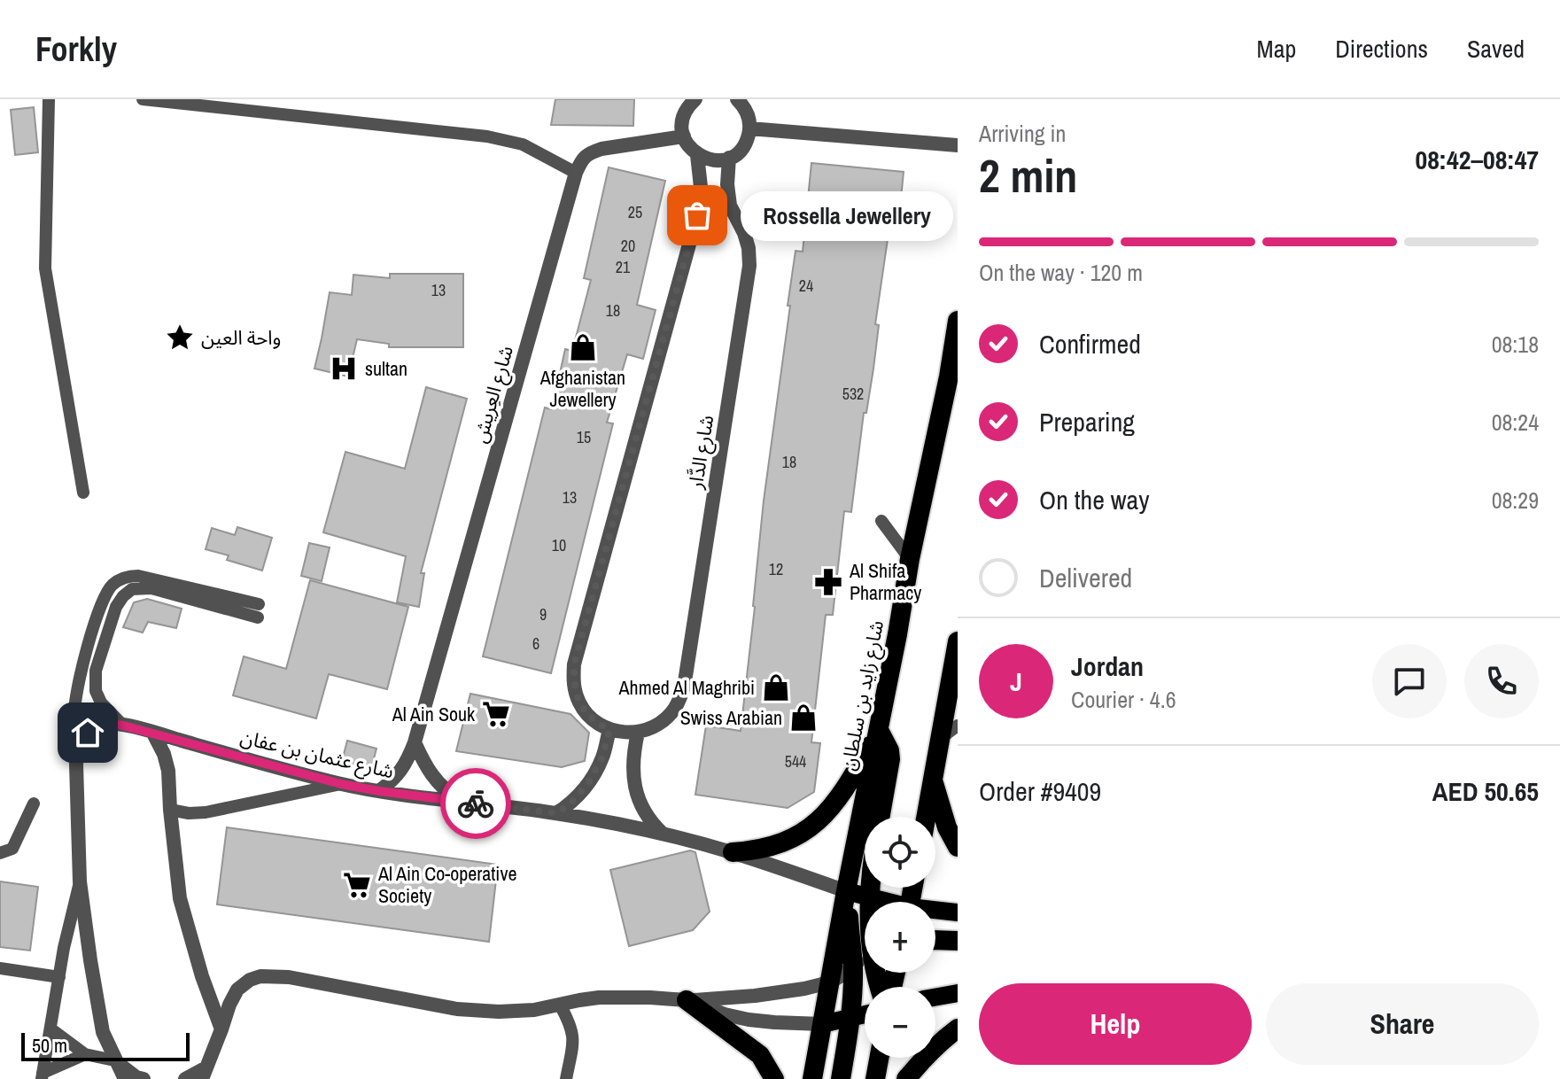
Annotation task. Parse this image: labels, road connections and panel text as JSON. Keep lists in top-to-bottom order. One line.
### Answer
{"streets":{"highway":["شارع زايد بن سلطان"],"street":["شارع العِريش","شارع الدَّار","شارع عثمان بن عفان"]},"crossings":[["شارع العِريش","شارع عثمان بن عفان"],["شارع زايد بن سلطان","شارع عثمان بن عفان"]],"places":{"other":["Rossella Jewellery"],"place":["واحة العين"],"shop":["Afghanistan Jewellery","Ahmed Al Maghribi","Swiss Arabian"],"hospital":["sultan"],"pharmacy":["Al Shifa Pharmacy"],"supermarket":["Al Ain Souk","Al Ain Co-operative Society"]},"house_numbers":["25","20","21","24","13","18","532","15","18","13","10","12","9","6","544"],"scale_bar":"50 m","page":{"header":"Forkly","nav":["Map","Directions","Saved"],"heading":["2 min","Arriving in","08:42–08:47"],"panel":["Jordan","Courier · 4.6","Order #9409","AED 50.65"],"bubble":"Rossella Jewellery","bar":"On the way · 120 m","list":[["Confirmed","08:18"],["Preparing","08:24"],["On the way","08:29"],"Delivered"],"round":"J","map_buttons":["+","−"],"buttons":["Help","Share"],"scale":"50 m"}}
